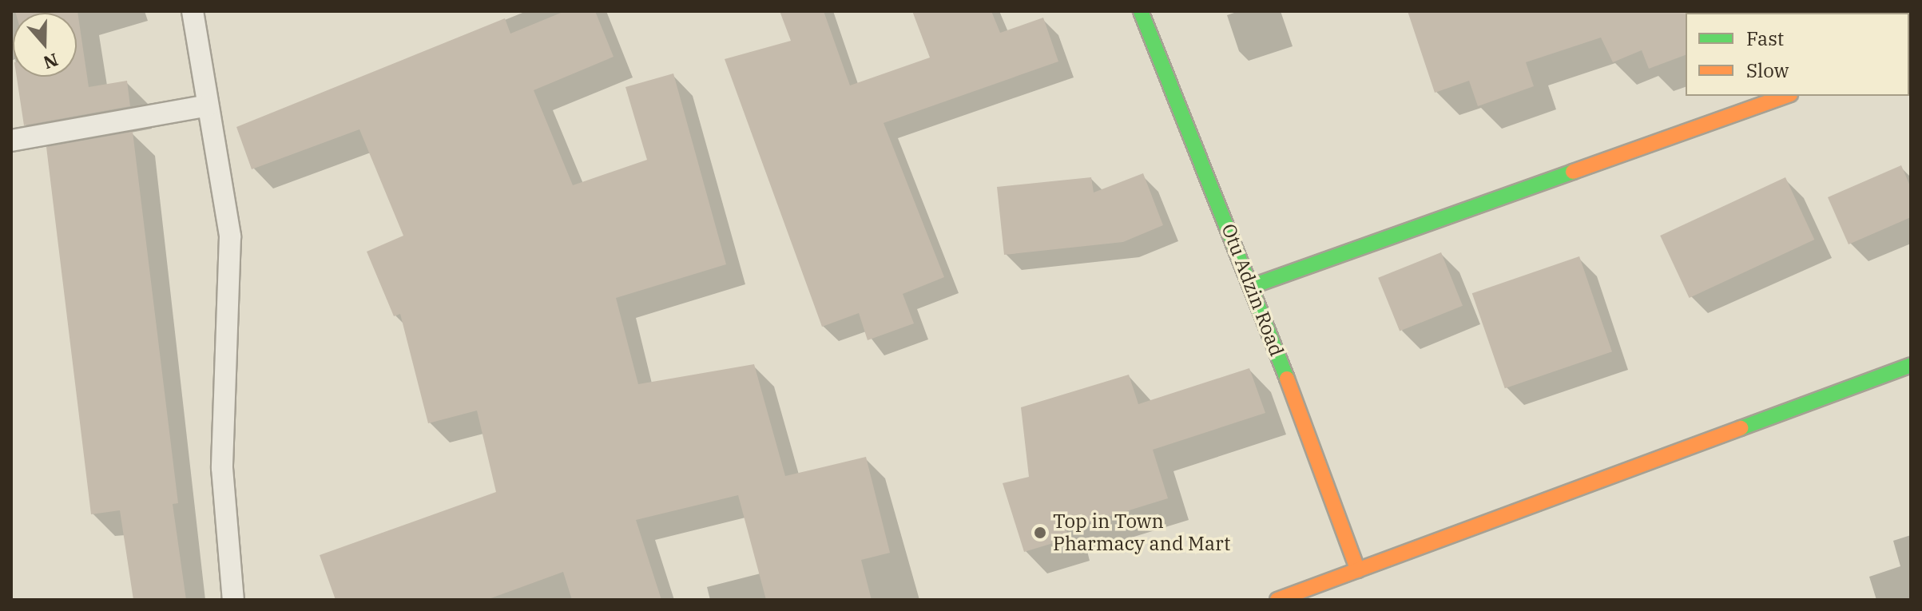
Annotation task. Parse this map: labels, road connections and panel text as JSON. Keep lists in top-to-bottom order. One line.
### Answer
{"streets":{"street":["Otu Adzin Road"]},"places":["Top in Town Pharmacy and Mart"],"legend":["Fast","Slow"],"north":"bottom"}
